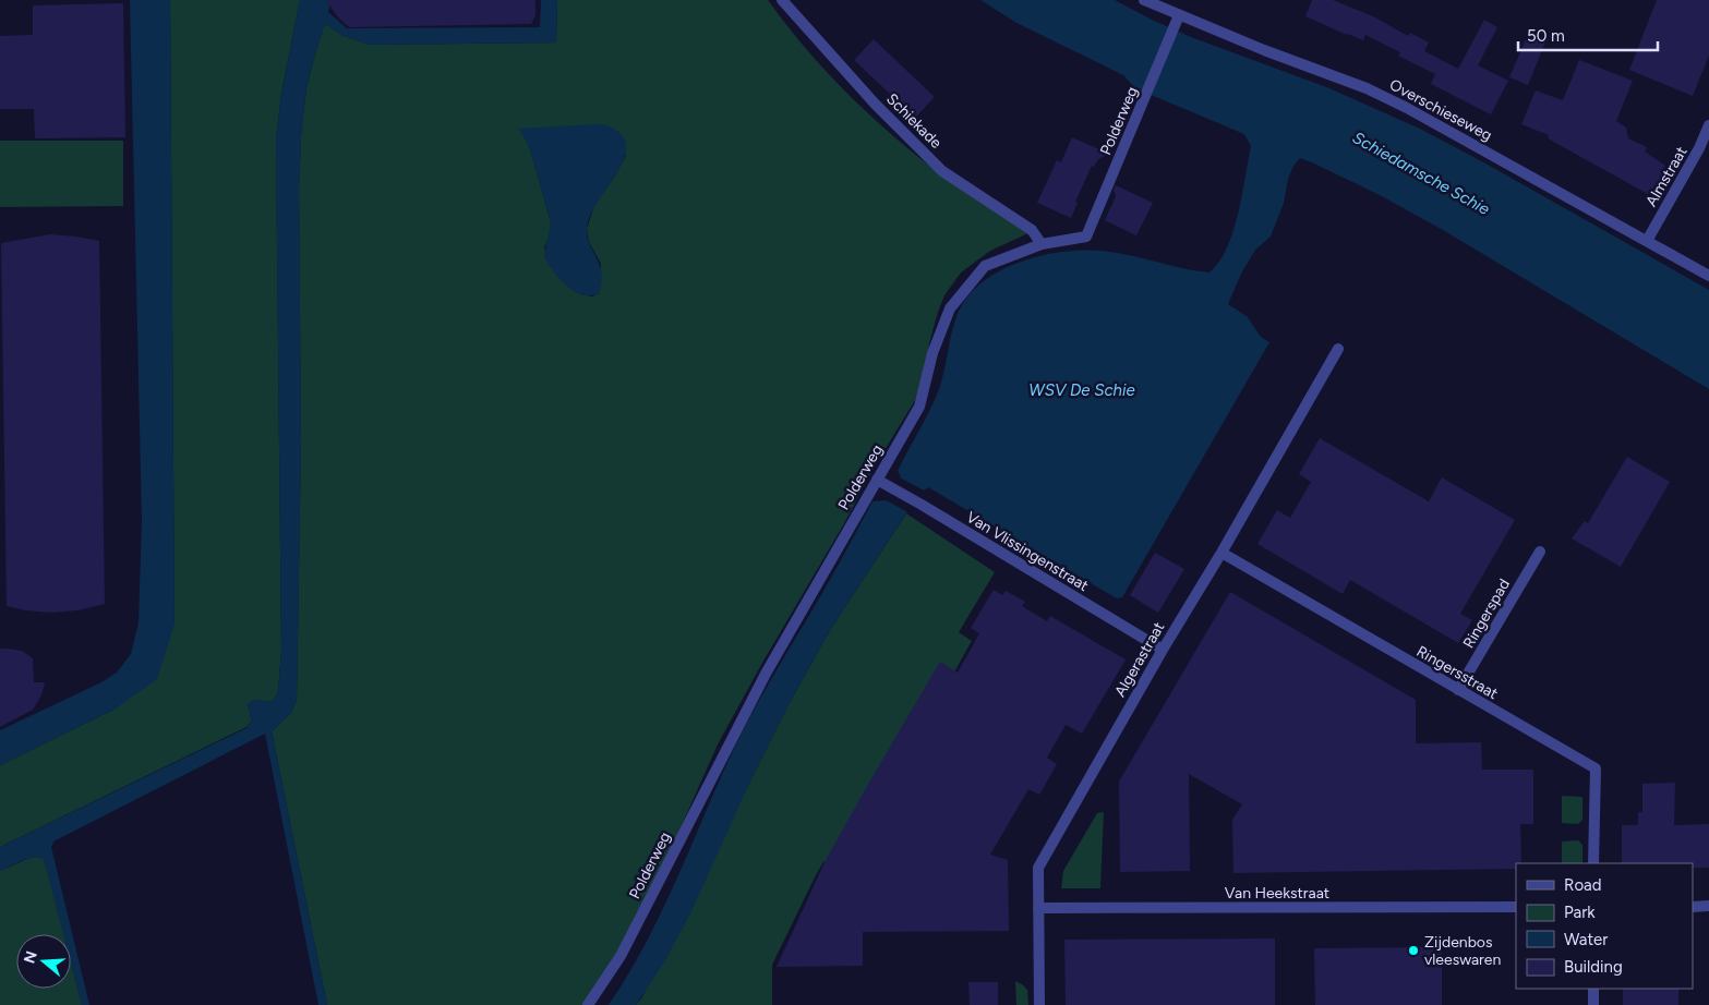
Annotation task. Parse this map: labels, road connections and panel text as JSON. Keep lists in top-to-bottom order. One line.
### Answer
{"streets":{"street":["Overschieseweg","Schiekade","Polderweg","Almstraat","Van Vlissingenstraat","Ringerspad","Algerastraat","Ringersstraat","Van Heekstraat"]},"crossings":[["Overschieseweg","Polderweg"],["Overschieseweg","Almstraat"],["Schiekade","Polderweg"],["Polderweg","Van Vlissingenstraat"],["Van Vlissingenstraat","Algerastraat"],["Ringerspad","Ringersstraat"],["Algerastraat","Ringersstraat"],["Algerastraat","Van Heekstraat"]],"water":["Schiedamsche Schie","WSV De Schie"],"places":["Zijdenbos vleeswaren"],"legend":["Road","Park","Water","Building"],"scale_bar":"50 m","north":"left"}
